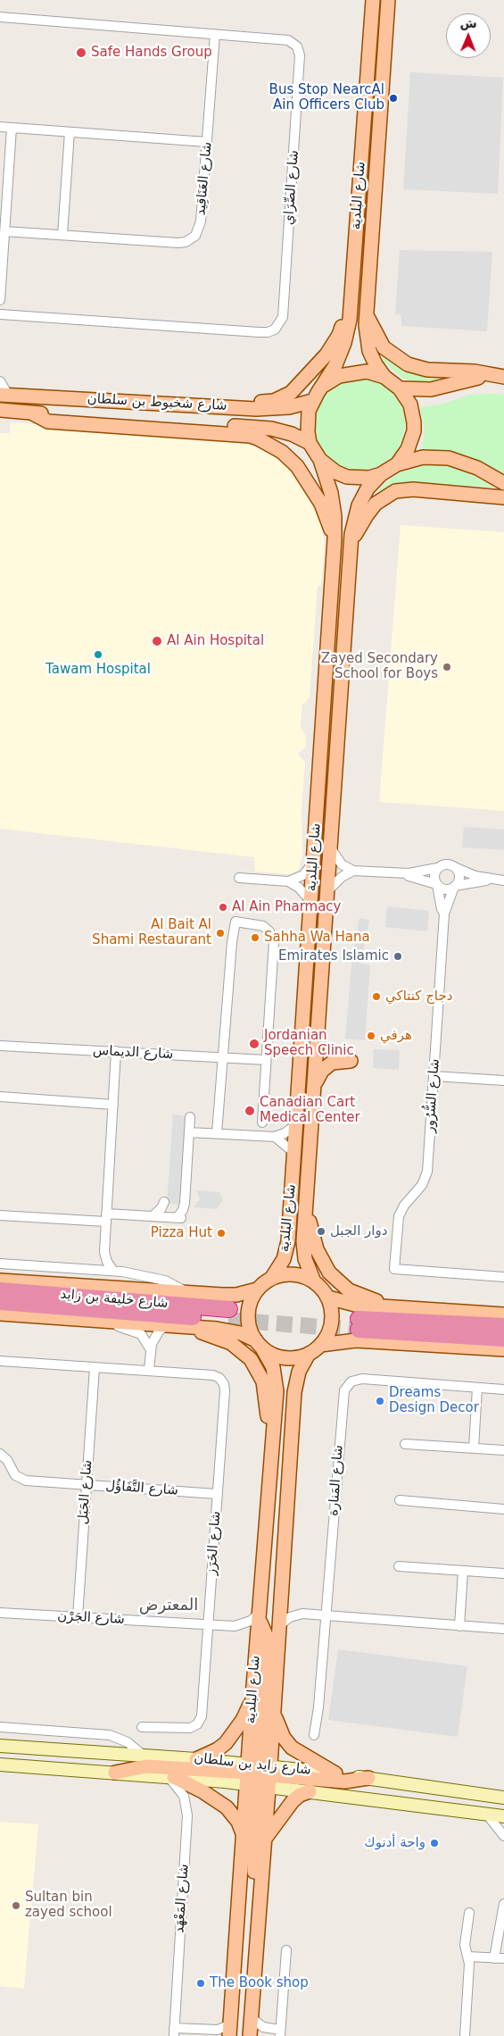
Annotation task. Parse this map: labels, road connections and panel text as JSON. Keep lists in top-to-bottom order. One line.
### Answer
{"streets":{"highway":["شارع خليفة بن زايد"],"main road":["شارع البلدية","شارع شخبوط بن سلطان","شارع زايد بن سلطان"],"street":["شارع العَنَاقِيد","شارع الصِّرَاي","شارع الديماس","شارع السُّرُور","شارع المَنارة","شارع التَّفَاؤُل","شارع الجَبَل","شارع الخَرَز","شارع الجَرْن","شارع المَعْهَد"]},"crossings":[["شارع العَنَاقِيد","شارع الصِّرَاي"],["شارع البلدية","شارع شخبوط بن سلطان"],["شارع البلدية","شارع الجَرْن"],["شارع البلدية","شارع زايد بن سلطان"],["شارع البلدية","شارع المَعْهَد"],["شارع التَّفَاؤُل","شارع الجَبَل"],["شارع التَّفَاؤُل","شارع الخَرَز"],["شارع الجَبَل","شارع الخَرَز"],["شارع الجَبَل","شارع الجَرْن"],["شارع الخَرَز","شارع الجَرْن"],["شارع زايد بن سلطان","شارع المَعْهَد"]],"districts":["المعترض"],"places":["Safe Hands Group","Bus Stop NearcAl Ain Officers Club","Al Ain Hospital","Tawam Hospital","Zayed Secondary School for Boys","Al Ain Pharmacy","Al Bait Al Shami Restaurant","Sahha Wa Hana","Emirates Islamic","دجاج كنتاكي","هرفي","Jordanian Speech Clinic","Canadian Cart Medical Center","دوار الجبل","Pizza Hut","Dreams Design Decor","واحة أدنوك","Sultan bin zayed school","The Book shop"],"north":"top"}
